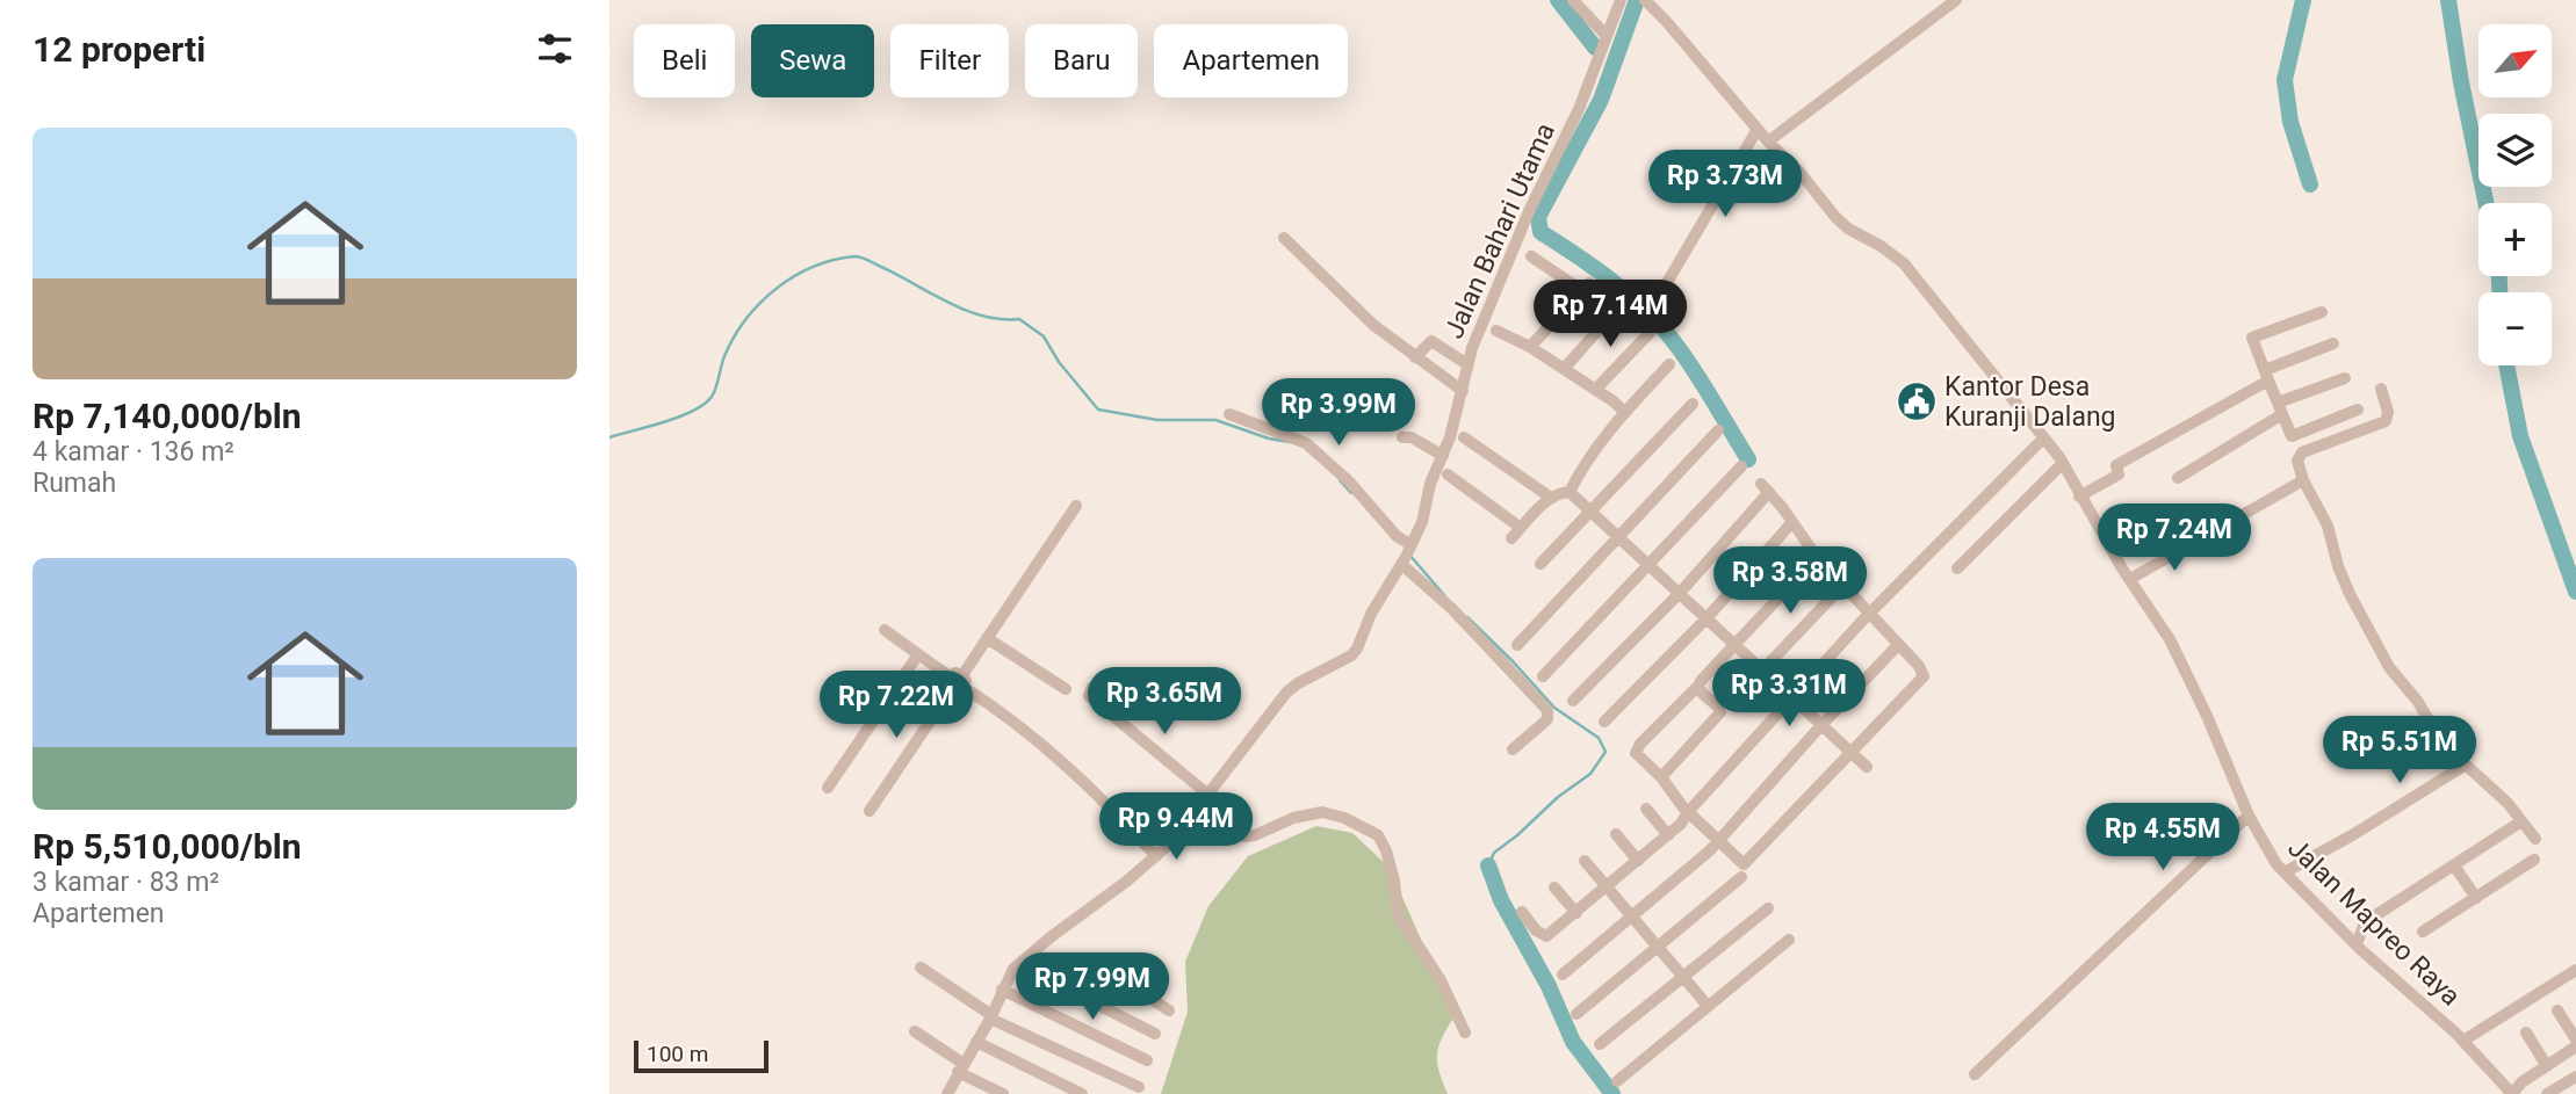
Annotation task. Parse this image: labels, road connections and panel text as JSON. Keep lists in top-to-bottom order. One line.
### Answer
{"streets":{"street":["Jalan Bahari Utama","Jalan Mapreo Raya"]},"places":{"public building":["Kantor Desa Kuranji Dalang"]},"scale_bar":"100 m","north":"top right","page":{"heading":"12 properti","map_buttons":["+","−"],"chip":["Beli","Sewa","Filter","Baru","Apartemen"],"list":[{"name":"Rp 7,140,000/bln","note":"4 kamar · 136 m² · Rumah"},{"name":"Rp 5,510,000/bln","note":"3 kamar · 83 m² · Apartemen"}],"price":["Rp 3.73M","Rp 7.14M","Rp 3.99M","Rp 7.24M","Rp 3.58M","Rp 3.31M","Rp 3.65M","Rp 7.22M","Rp 5.51M","Rp 9.44M","Rp 4.55M","Rp 7.99M"],"scale":"100 m"}}
